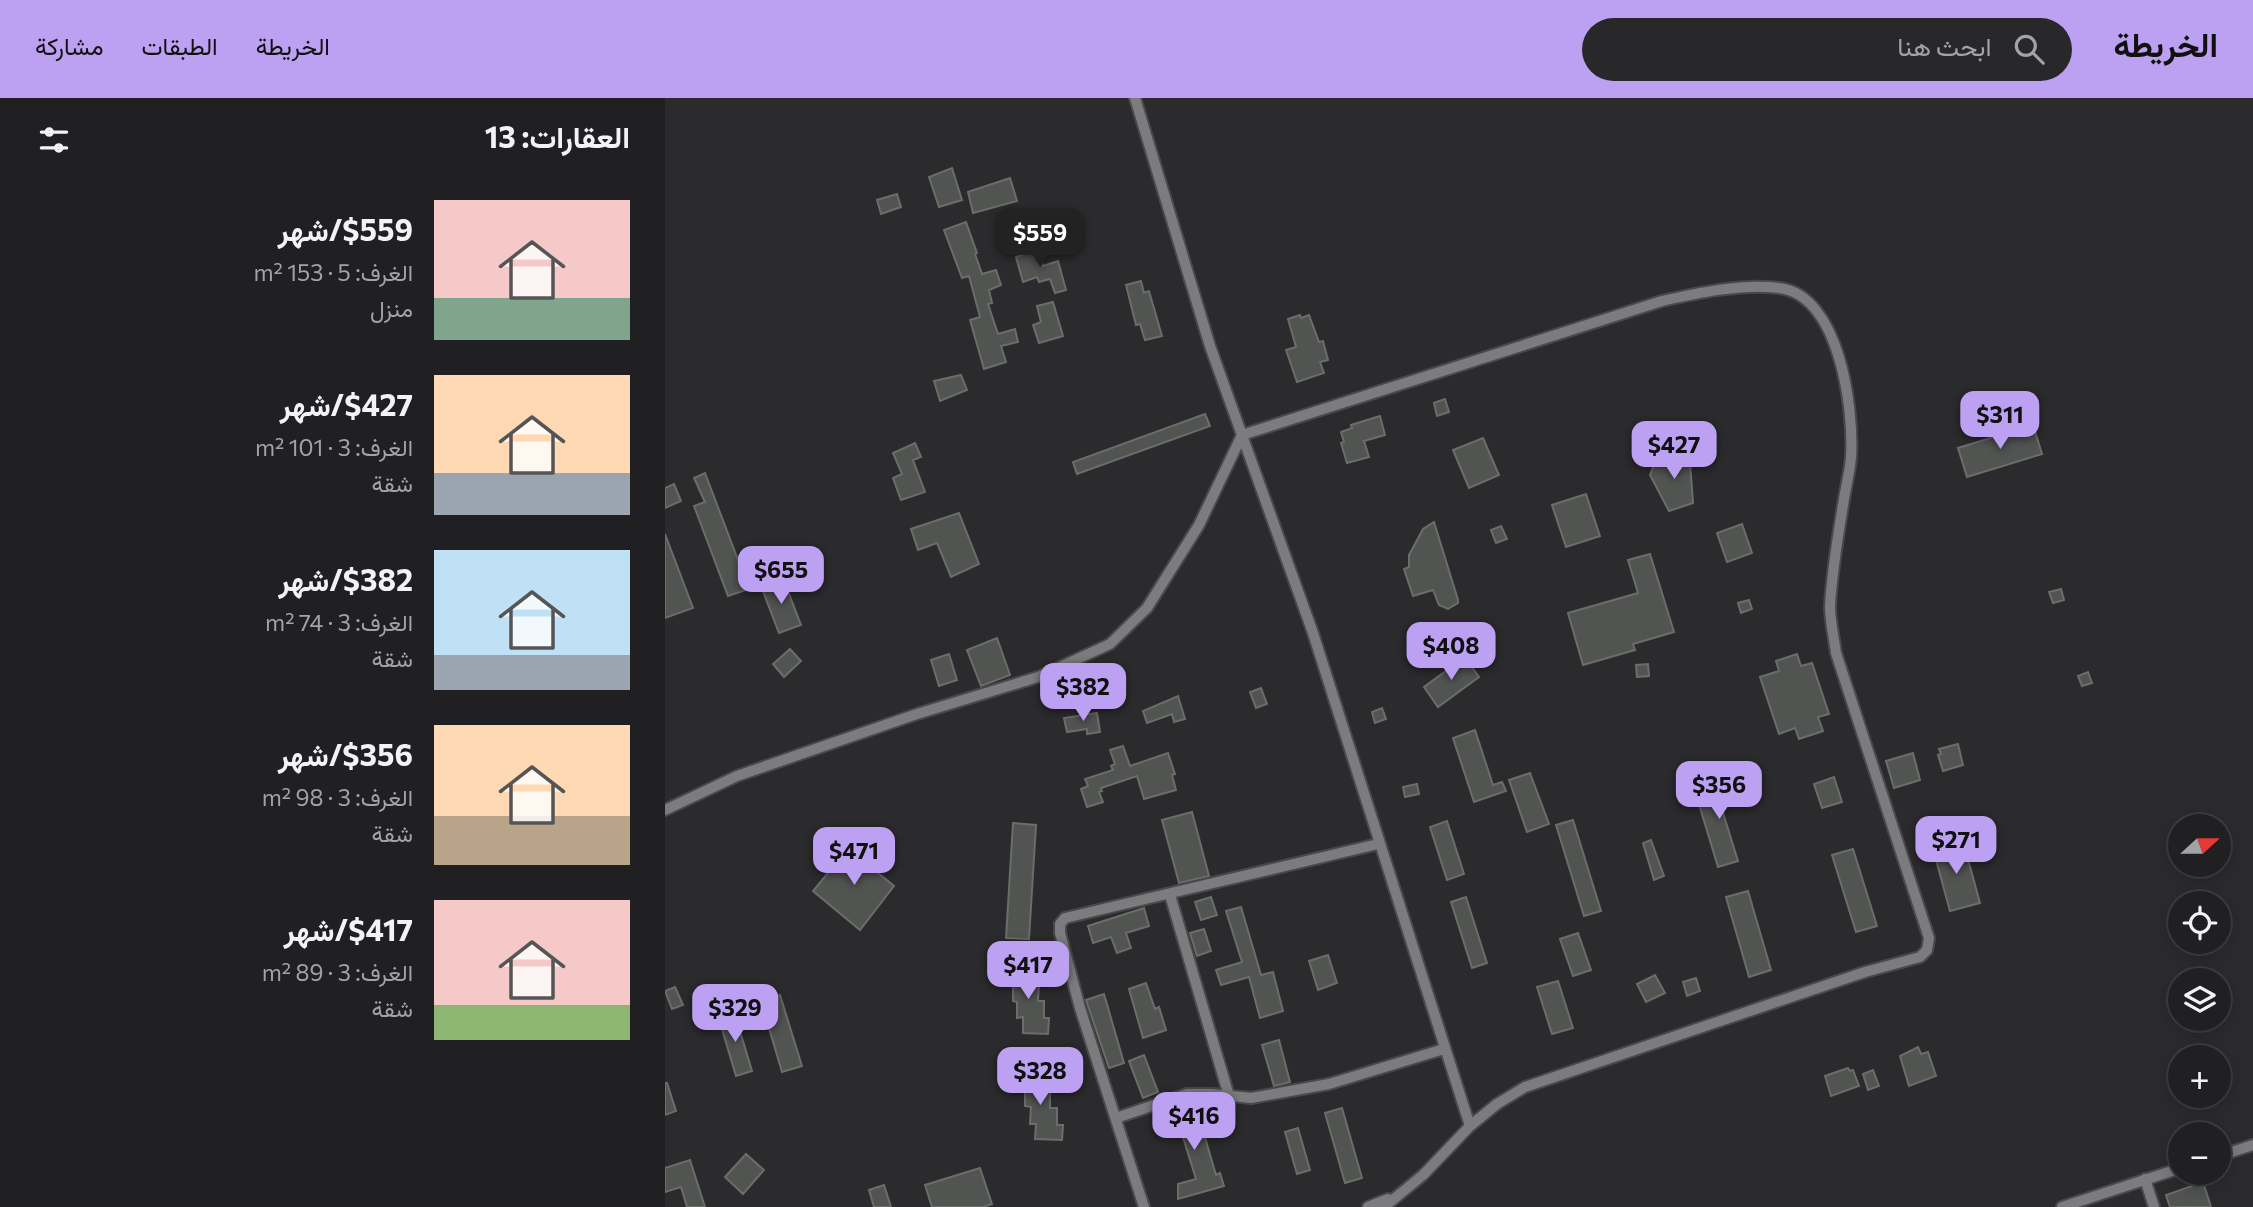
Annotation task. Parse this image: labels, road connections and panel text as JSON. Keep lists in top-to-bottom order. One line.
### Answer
{"north":"right","page":{"header":"الخريطة","search":"ابحث هنا","nav":["الخريطة","الطبقات","مشاركة"],"heading":"العقارات: 13","list":[{"name":"$559/شهر","note":"الغرف: 5 · 153 m² · منزل"},{"name":"$427/شهر","note":"الغرف: 3 · 101 m² · شقة"},{"name":"$382/شهر","note":"الغرف: 3 · 74 m² · شقة"},{"name":"$356/شهر","note":"الغرف: 3 · 98 m² · شقة"},{"name":"$417/شهر","note":"الغرف: 3 · 89 m² · شقة"}],"price":["$559","$311","$427","$655","$408","$382","$356","$271","$471","$417","$329","$328","$416"],"map_buttons":["+","−"]}}
